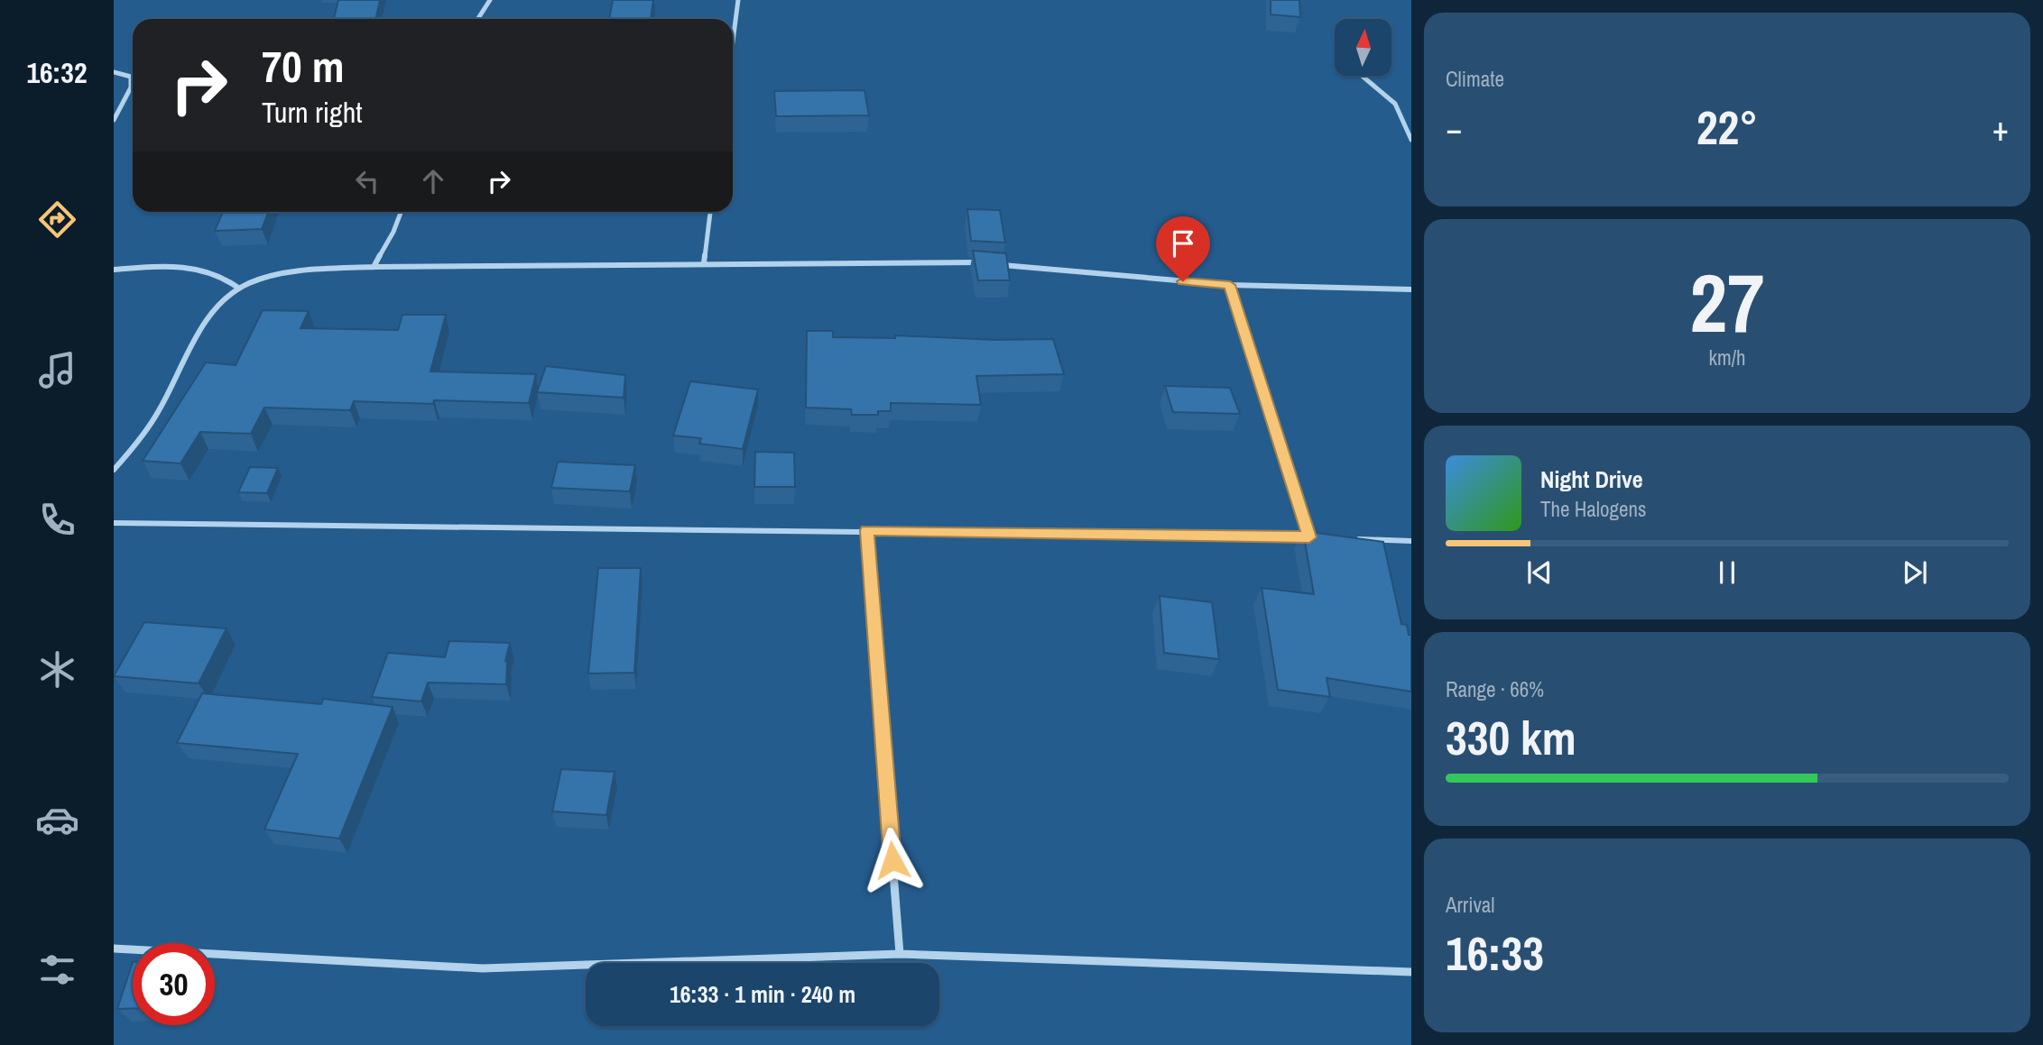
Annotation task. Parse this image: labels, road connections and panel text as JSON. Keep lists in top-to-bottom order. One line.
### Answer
{"north":"top","page":{"tabs":"16:32","tile":["Climate",["27","km/h"],["Range · 66%","330 km"],["Arrival","16:33"]],"turn":["70 m","Turn right"],"heat":["−","22°","+"],"song":["Night Drive","The Halogens"],"limit":"30","trip":"16:33 · 1 min · 240 m"}}
